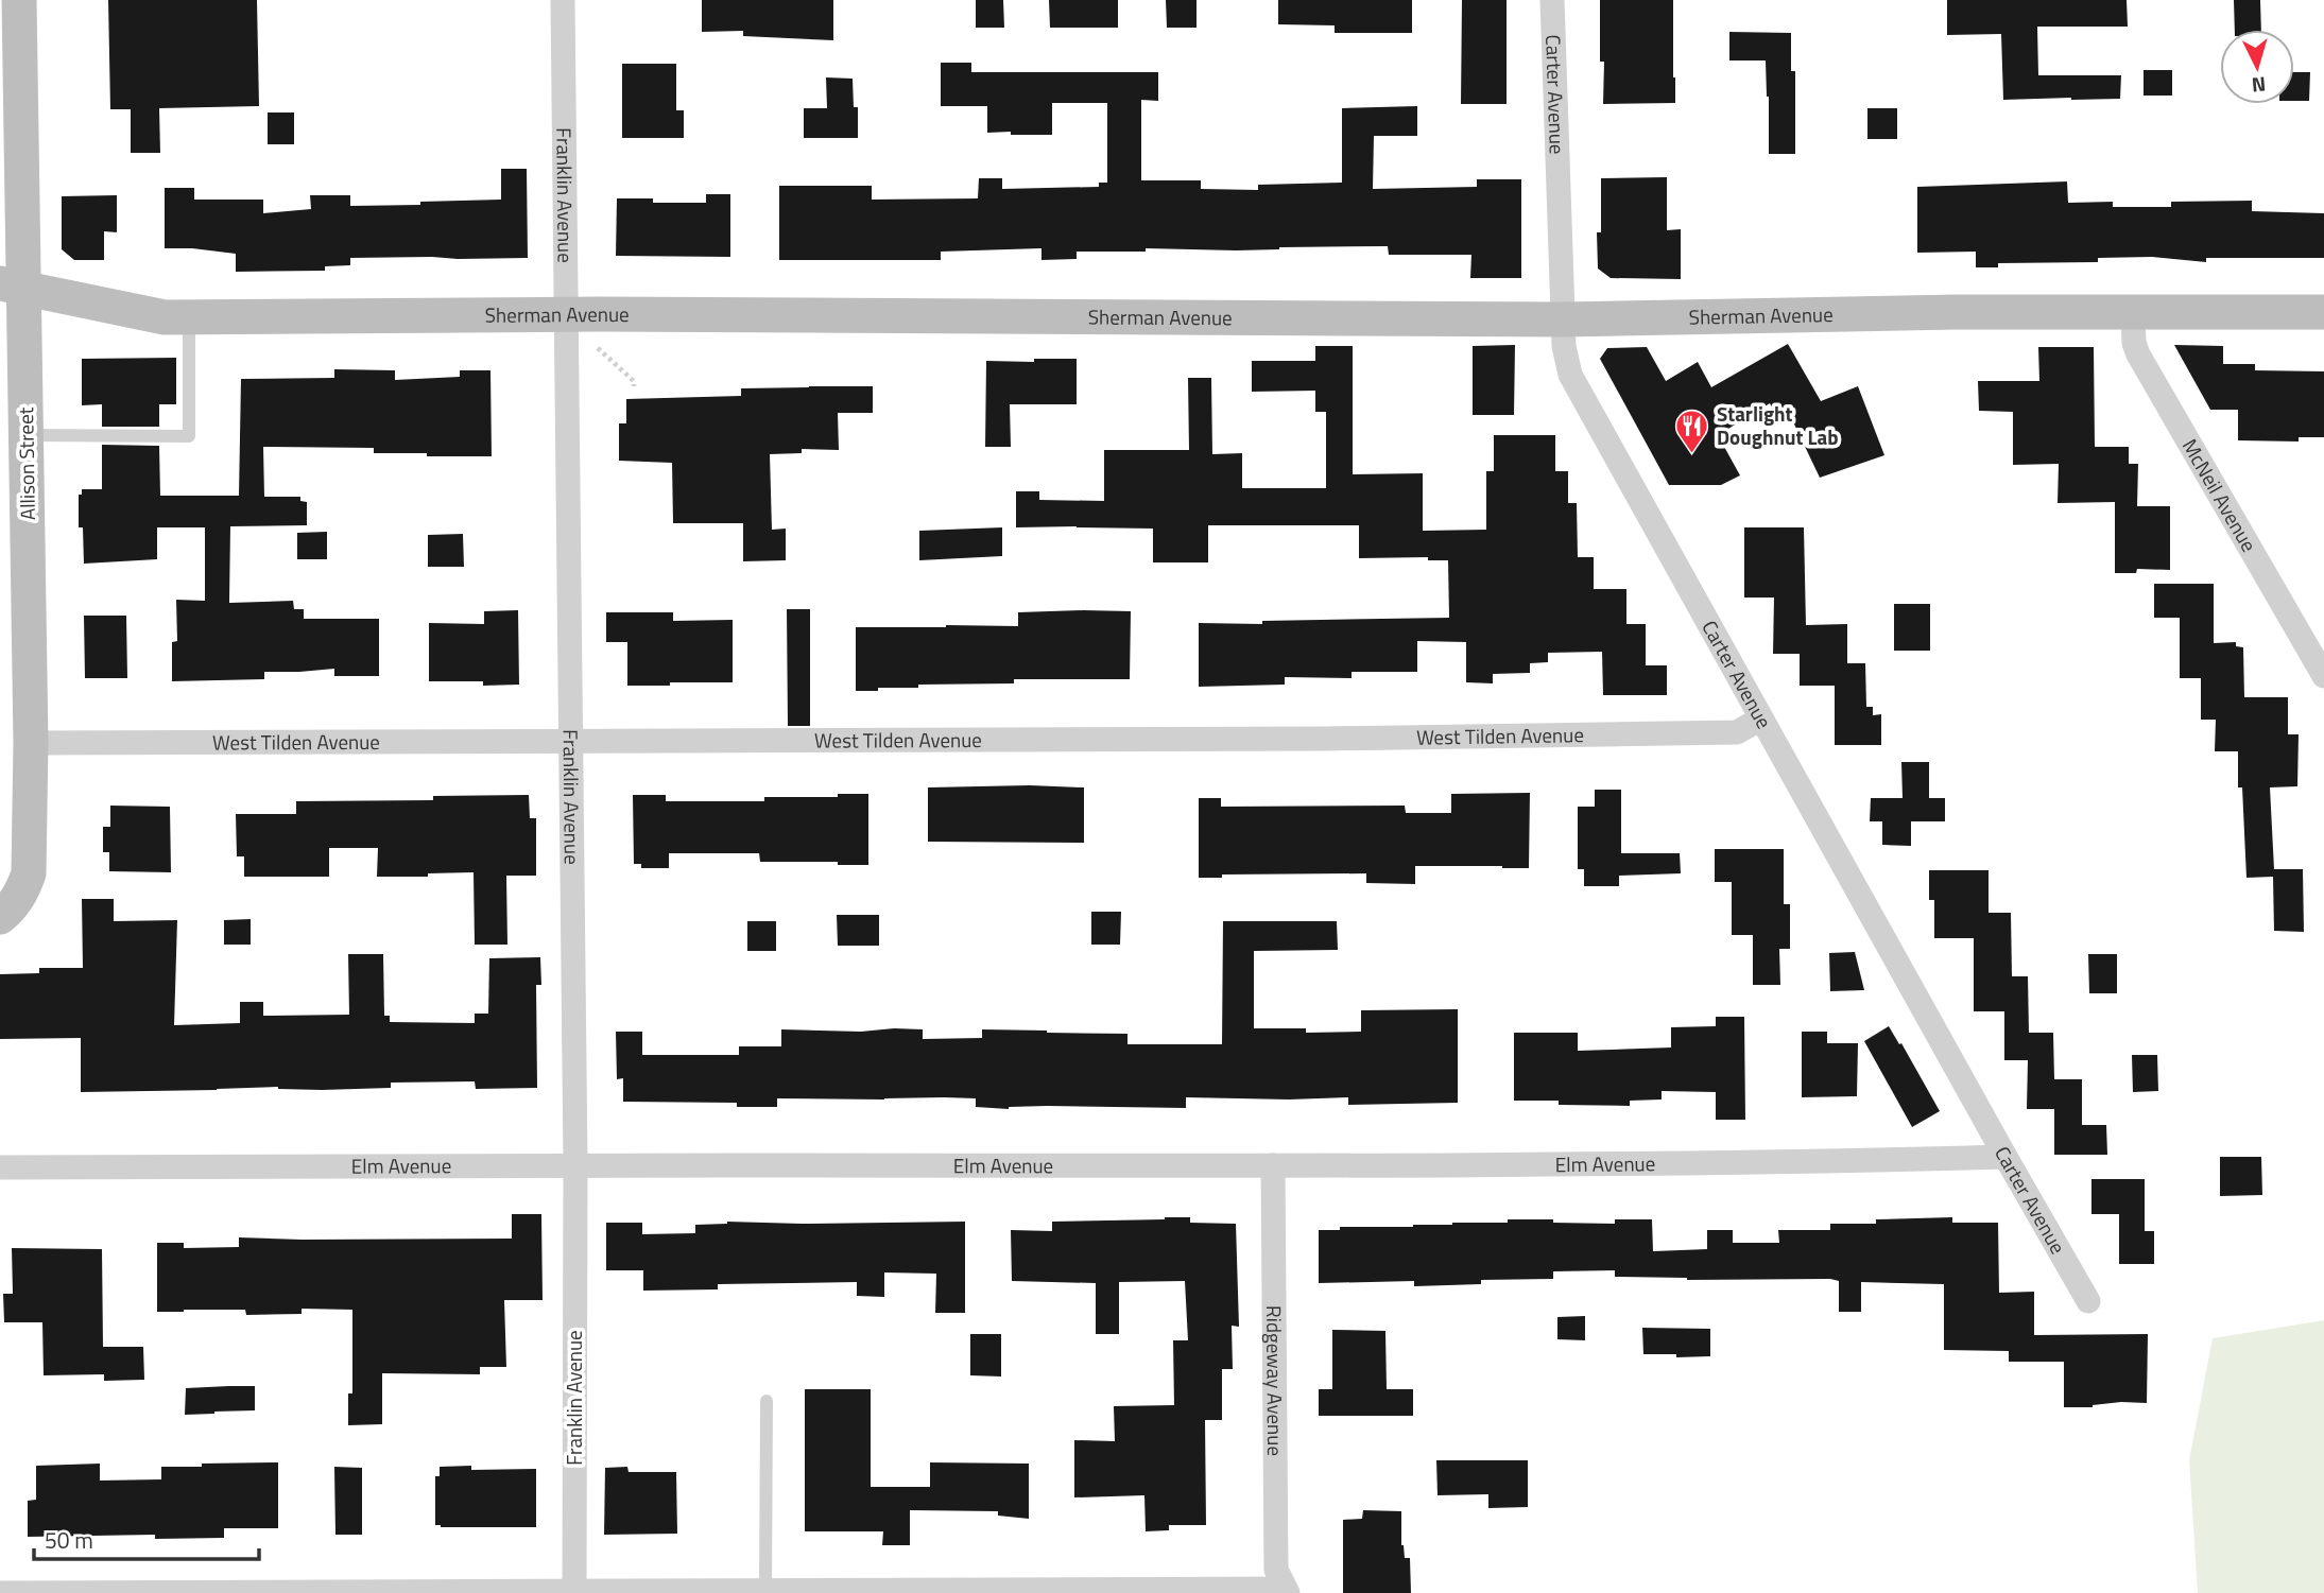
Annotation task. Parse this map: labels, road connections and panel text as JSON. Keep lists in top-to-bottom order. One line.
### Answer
{"streets":{"street":["Carter Avenue","Franklin Avenue","Sherman Avenue","Allison Street","McNeil Avenue","West Tilden Avenue","Elm Avenue","Ridgeway Avenue"]},"crossings":[["Carter Avenue","Sherman Avenue"],["Carter Avenue","West Tilden Avenue"],["Carter Avenue","Elm Avenue"],["Franklin Avenue","Sherman Avenue"],["Franklin Avenue","West Tilden Avenue"],["Franklin Avenue","Elm Avenue"],["Sherman Avenue","Allison Street"],["Sherman Avenue","McNeil Avenue"],["Allison Street","West Tilden Avenue"],["Elm Avenue","Ridgeway Avenue"]],"places":{"restaurant":["Starlight Doughnut Lab"]},"scale_bar":"50 m","north":"bottom"}
